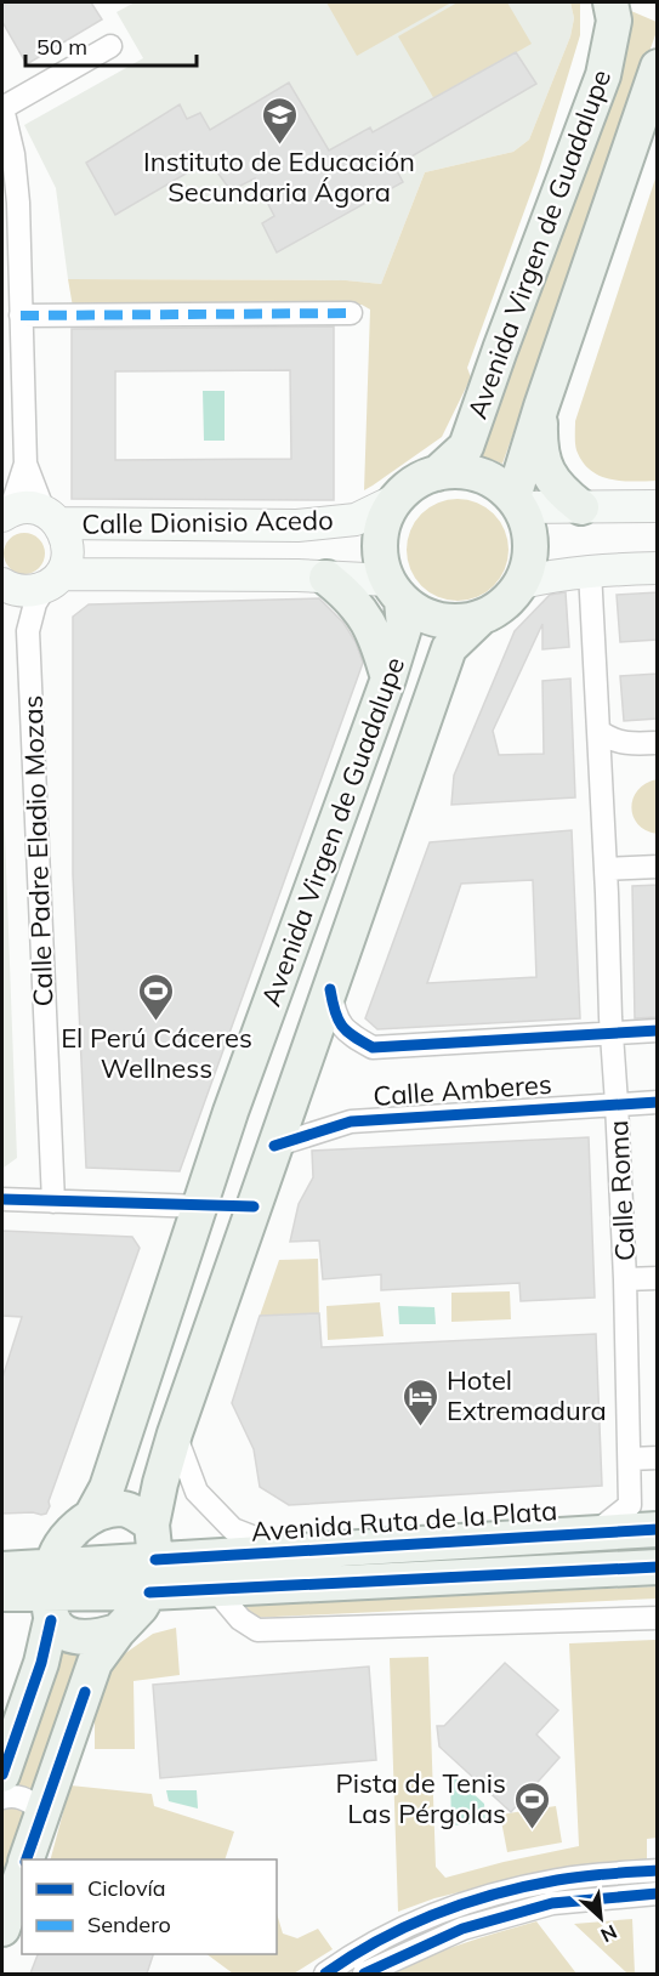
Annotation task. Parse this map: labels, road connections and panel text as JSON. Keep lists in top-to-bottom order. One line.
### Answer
{"streets":{"main road":["Avenida Virgen de Guadalupe","Calle Dionisio Acedo","Avenida Ruta de la Plata"],"street":["Calle Padre Eladio Mozas","Calle Amberes","Calle Roma"]},"crossings":[["Avenida Virgen de Guadalupe","Calle Dionisio Acedo"],["Avenida Virgen de Guadalupe","Calle Amberes"],["Avenida Virgen de Guadalupe","Avenida Ruta de la Plata"],["Calle Dionisio Acedo","Calle Padre Eladio Mozas"],["Calle Amberes","Calle Roma"],["Calle Roma","Avenida Ruta de la Plata"]],"places":{"school or university":["Instituto de Educación Secundaria Ágora"],"sports":["El Perú Cáceres Wellness","Pista de Tenis Las Pérgolas"],"hotel":["Hotel Extremadura"]},"legend":["Ciclovía","Sendero"],"scale_bar":"50 m","north":"bottom right"}
